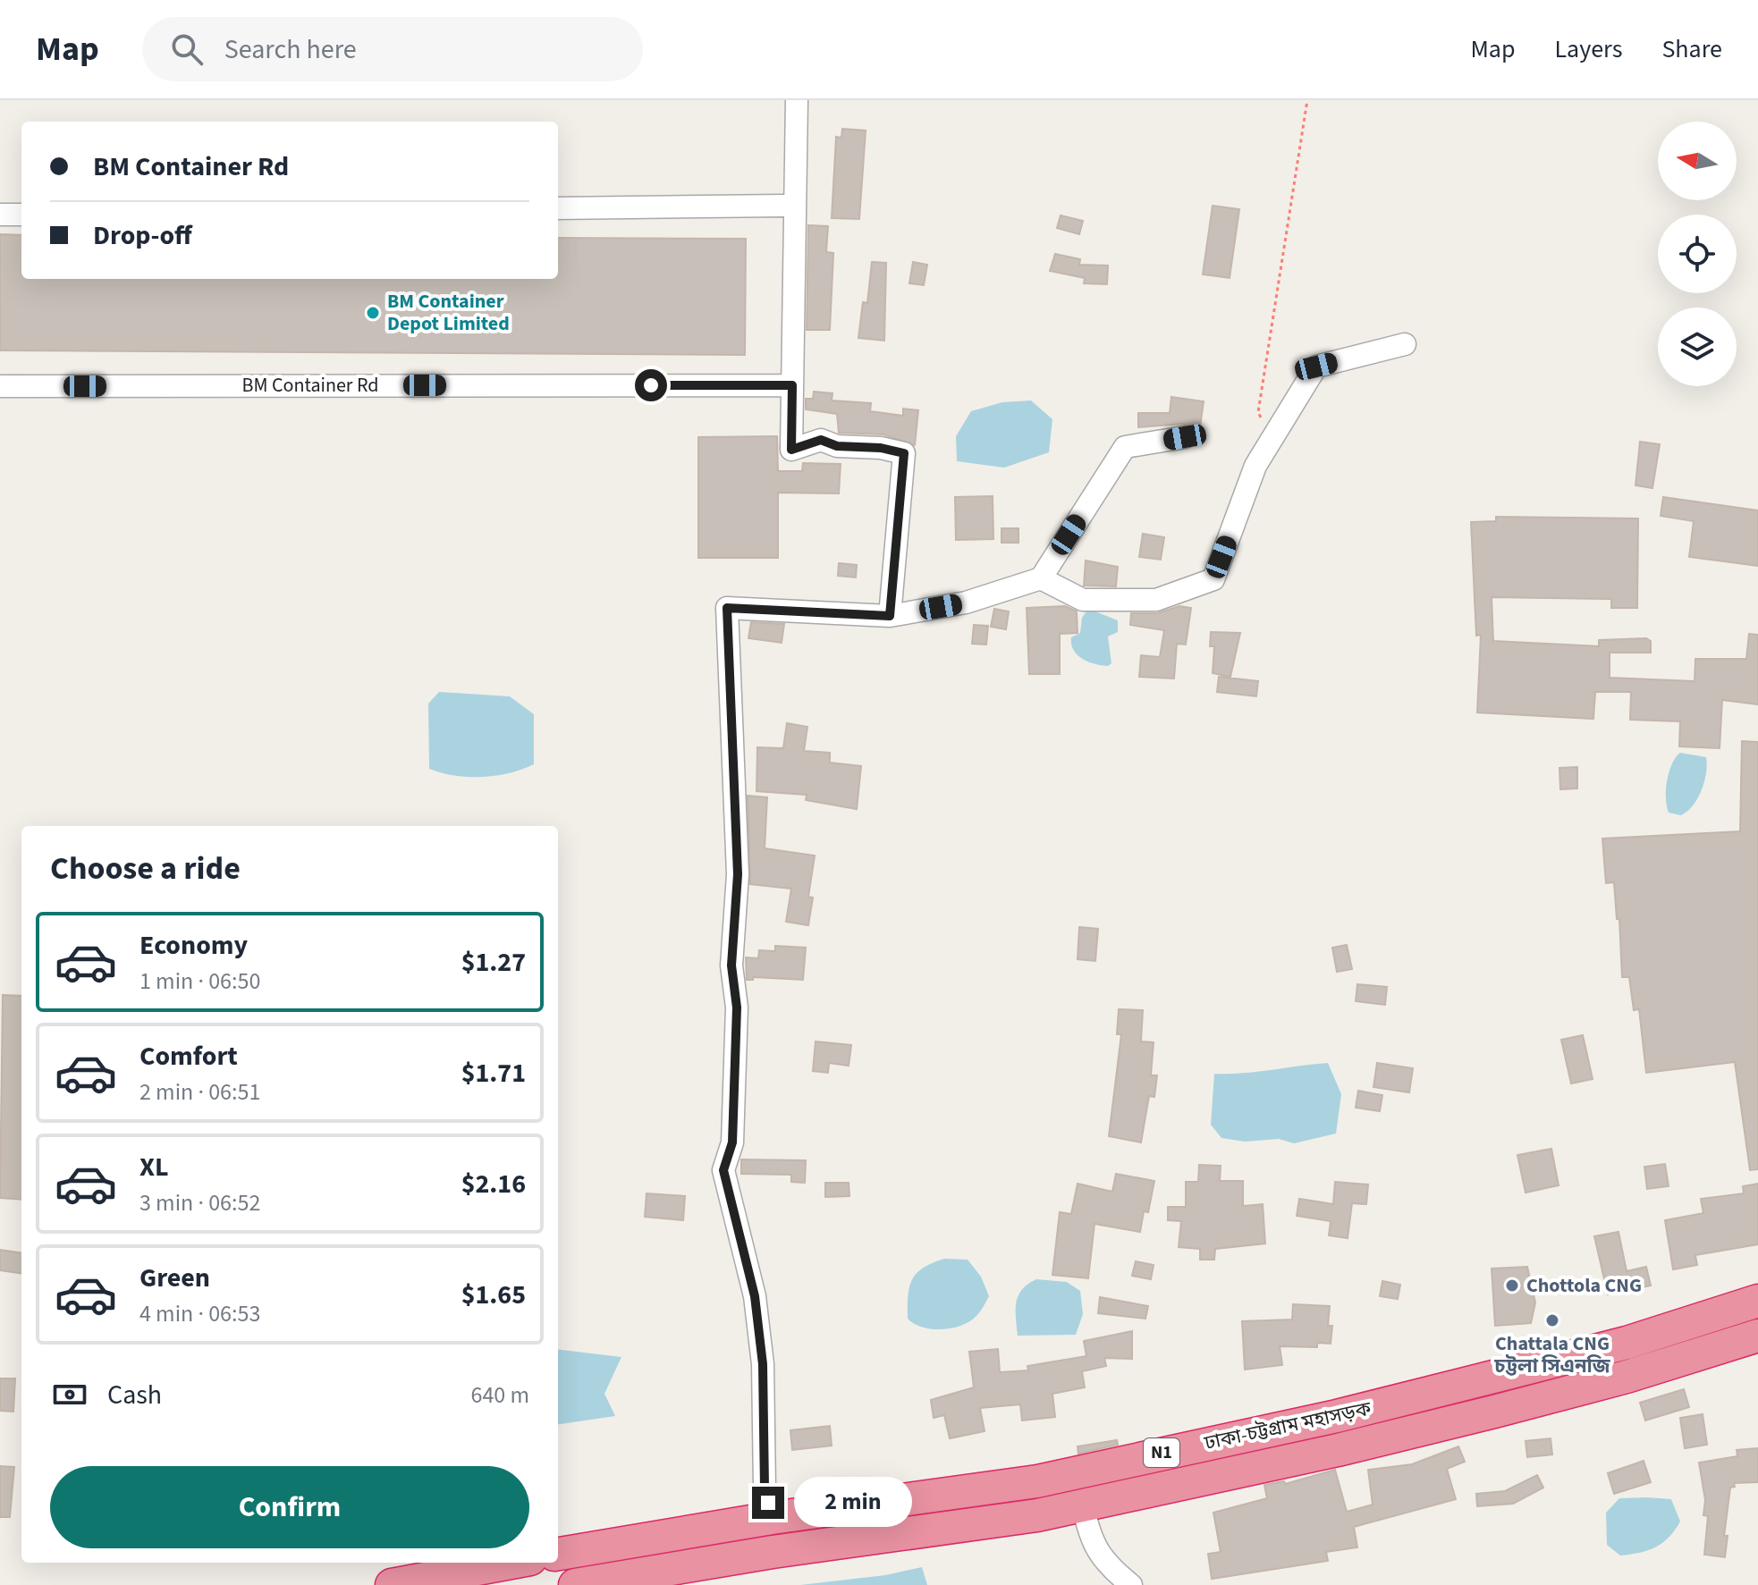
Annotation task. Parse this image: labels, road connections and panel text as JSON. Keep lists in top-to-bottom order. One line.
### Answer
{"streets":{"highway":["ঢাকা-চট্টগ্রাম মহাসড়ক","N1"],"street":["BM Container Rd"]},"places":["BM Container Depot Limited","Chottola CNG","Chattala CNG চট্টলা সিএনজি"],"north":"left","page":{"header":"Map","search":"Search here","nav":["Map","Layers","Share"],"banner":["BM Container Rd","Drop-off"],"heading":"Choose a ride","list":[{"name":"Economy","note":"1 min · 06:50","value":"$1.27"},{"name":"Comfort","note":"2 min · 06:51","value":"$1.71"},{"name":"XL","note":"3 min · 06:52","value":"$2.16"},{"name":"Green","note":"4 min · 06:53","value":"$1.65"}],"pay":["Cash","640 m"],"buttons":"Confirm","bubble":"2 min"}}
